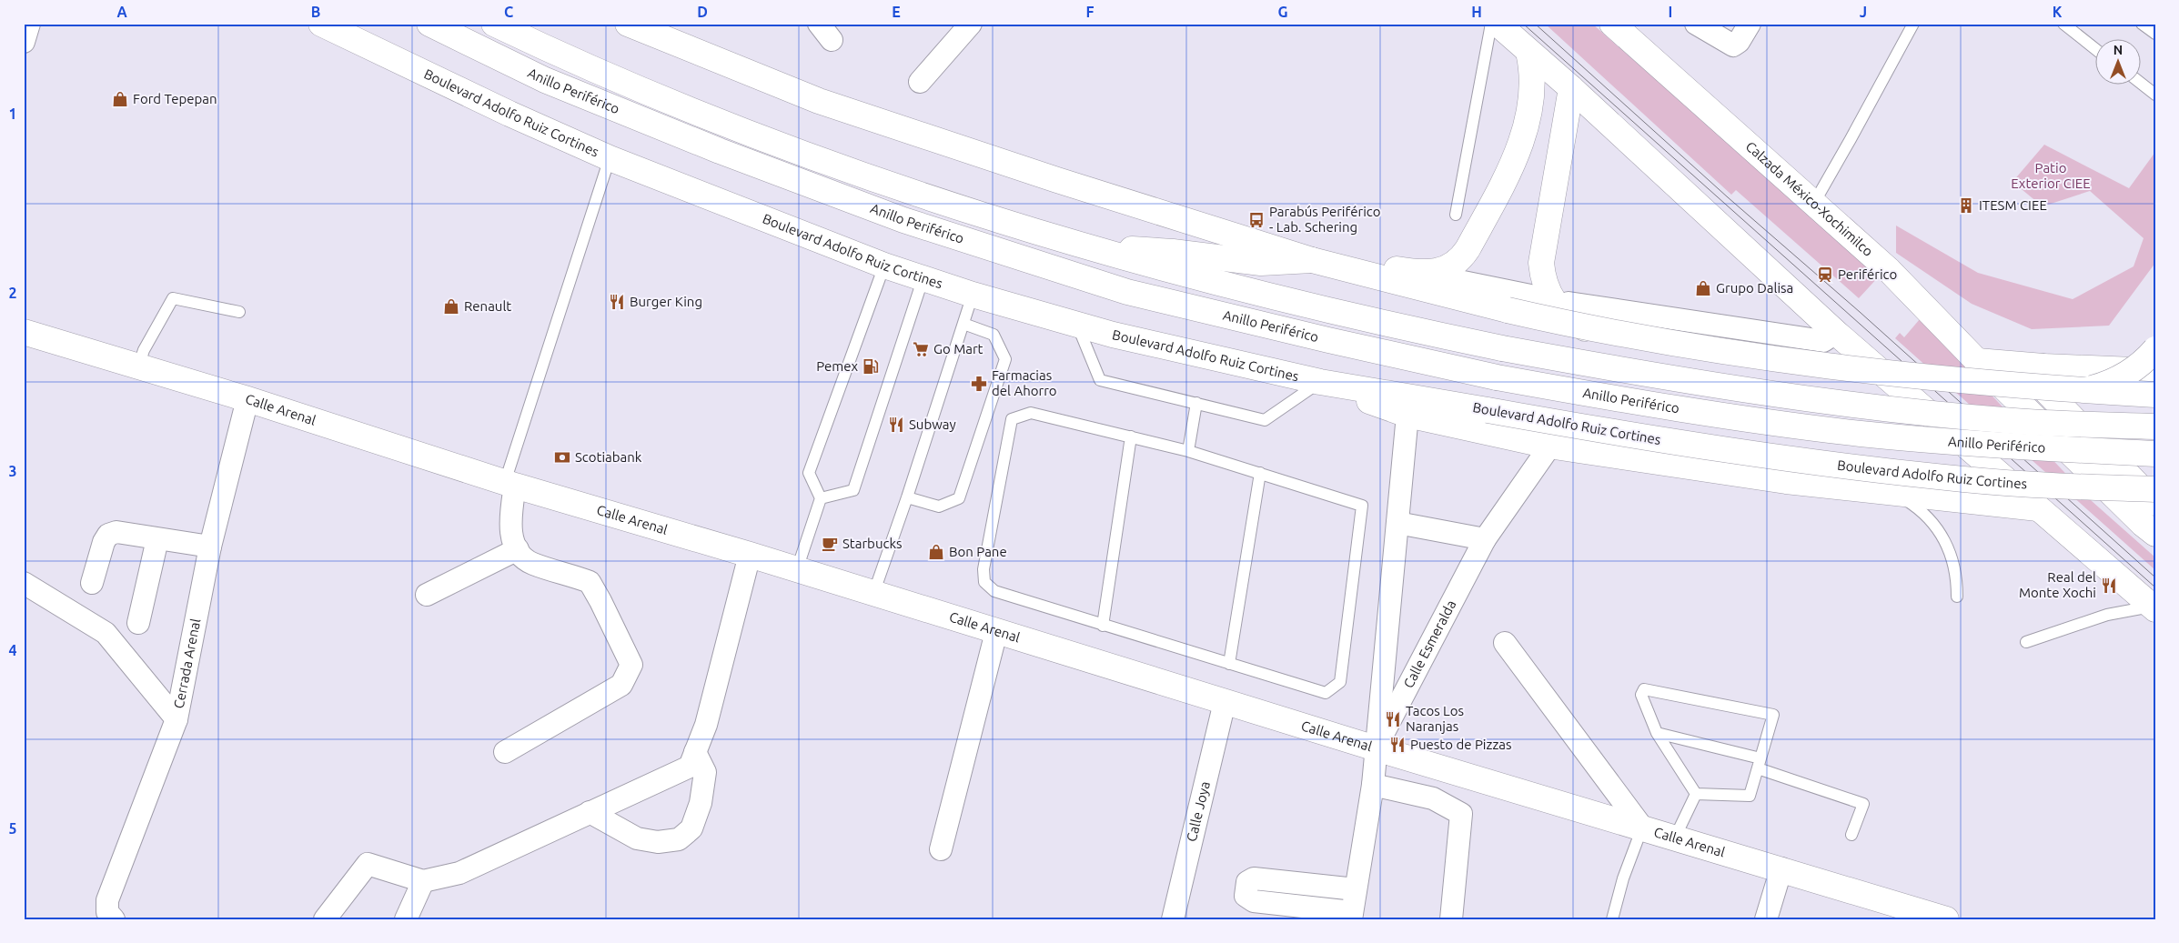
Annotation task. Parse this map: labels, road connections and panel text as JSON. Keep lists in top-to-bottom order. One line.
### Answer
{"streets":{"main road":["Anillo Periférico","Boulevard Adolfo Ruiz Cortines","Calzada México-Xochimilco","Calle Arenal"],"street":["Calle Esmeralda","Cerrada Arenal","Calle Joya"]},"crossings":[["Boulevard Adolfo Ruiz Cortines","Calle Esmeralda"],["Calle Arenal","Calle Esmeralda"],["Calle Arenal","Cerrada Arenal"],["Calle Arenal","Calle Joya"]],"parks":["Patio Exterior CIEE"],"places":{"shop":["Ford Tepepan","Grupo Dalisa","Renault","Bon Pane"],"building":["ITESM CIEE"],"bus stop":["Parabús Periférico - Lab. Schering"],"station":["Periférico"],"restaurant":["Burger King","Subway","Real del Monte Xochi","Tacos Los Naranjas","Puesto de Pizzas"],"supermarket":["Go Mart"],"fuel station":["Pemex"],"pharmacy":["Farmacias del Ahorro"],"bank":["Scotiabank"],"cafe":["Starbucks"]},"north":"top","grid":{"columns":["A","B","C","D","E","F","G","H","I","J","K"],"rows":["1","2","3","4","5"]}}
